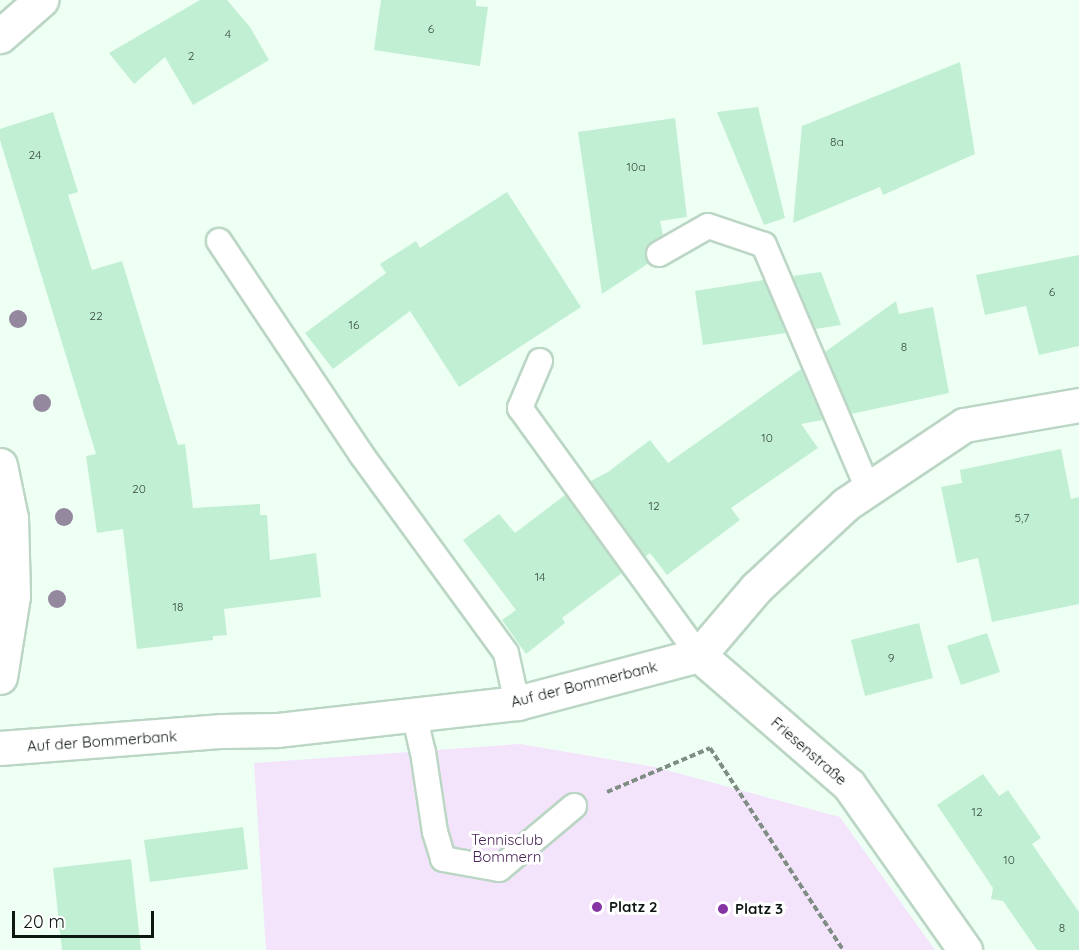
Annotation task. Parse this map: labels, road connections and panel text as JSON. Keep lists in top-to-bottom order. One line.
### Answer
{"streets":{"street":["Auf der Bommerbank","Friesenstraße"]},"crossings":[["Auf der Bommerbank","Friesenstraße"]],"parks":["Tennisclub Bommern"],"places":["Platz 2","Platz 3"],"house_numbers":["6","4","2","8a","24","10a","6","22","16","8","10","20","12","5,7","14","18","9","12","10","8"],"scale_bar":"20 m"}
